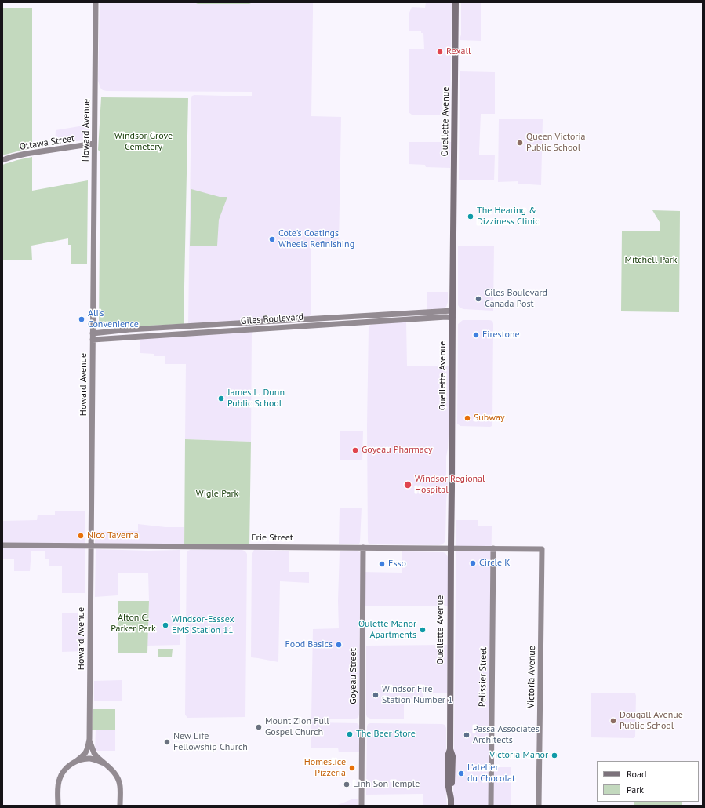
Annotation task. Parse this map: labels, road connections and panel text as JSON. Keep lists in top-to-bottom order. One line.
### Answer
{"streets":{"main road":["Ouellette Avenue"],"street":["Howard Avenue","Ottawa Street","Giles Boulevard","Erie Street","Goyeau Street","Pelissier Street","Victoria Avenue"]},"crossings":[["Ouellette Avenue","Giles Boulevard"],["Ouellette Avenue","Erie Street"],["Howard Avenue","Ottawa Street"],["Howard Avenue","Giles Boulevard"],["Howard Avenue","Erie Street"],["Erie Street","Goyeau Street"],["Erie Street","Pelissier Street"],["Erie Street","Victoria Avenue"]],"parks":["Windsor Grove Cemetery","Mitchell Park","Wigle Park","Alton C. Parker Park"],"places":["Rexall","Queen Victoria Public School","The Hearing & Dizziness Clinic","Cote's Coatings Wheels Refinishing","Giles Boulevard Canada Post","Ali's Convenience","Firestone","James L. Dunn Public School","Subway","Goyeau Pharmacy","Windsor Regional Hospital","Nico Taverna","Circle K","Esso","Windsor-Esssex EMS Station 11","Oulette Manor Apartments","Food Basics","Windsor Fire Station Number 1","Dougall Avenue Public School","Mount Zion Full Gospel Church","The Beer Store","Passa Associates Architects","New Life Fellowship Church","Victoria Manor","Homeslice Pizzeria","L'atelier du Chocolat","Linh Son Temple"],"legend":["Road","Park"]}
